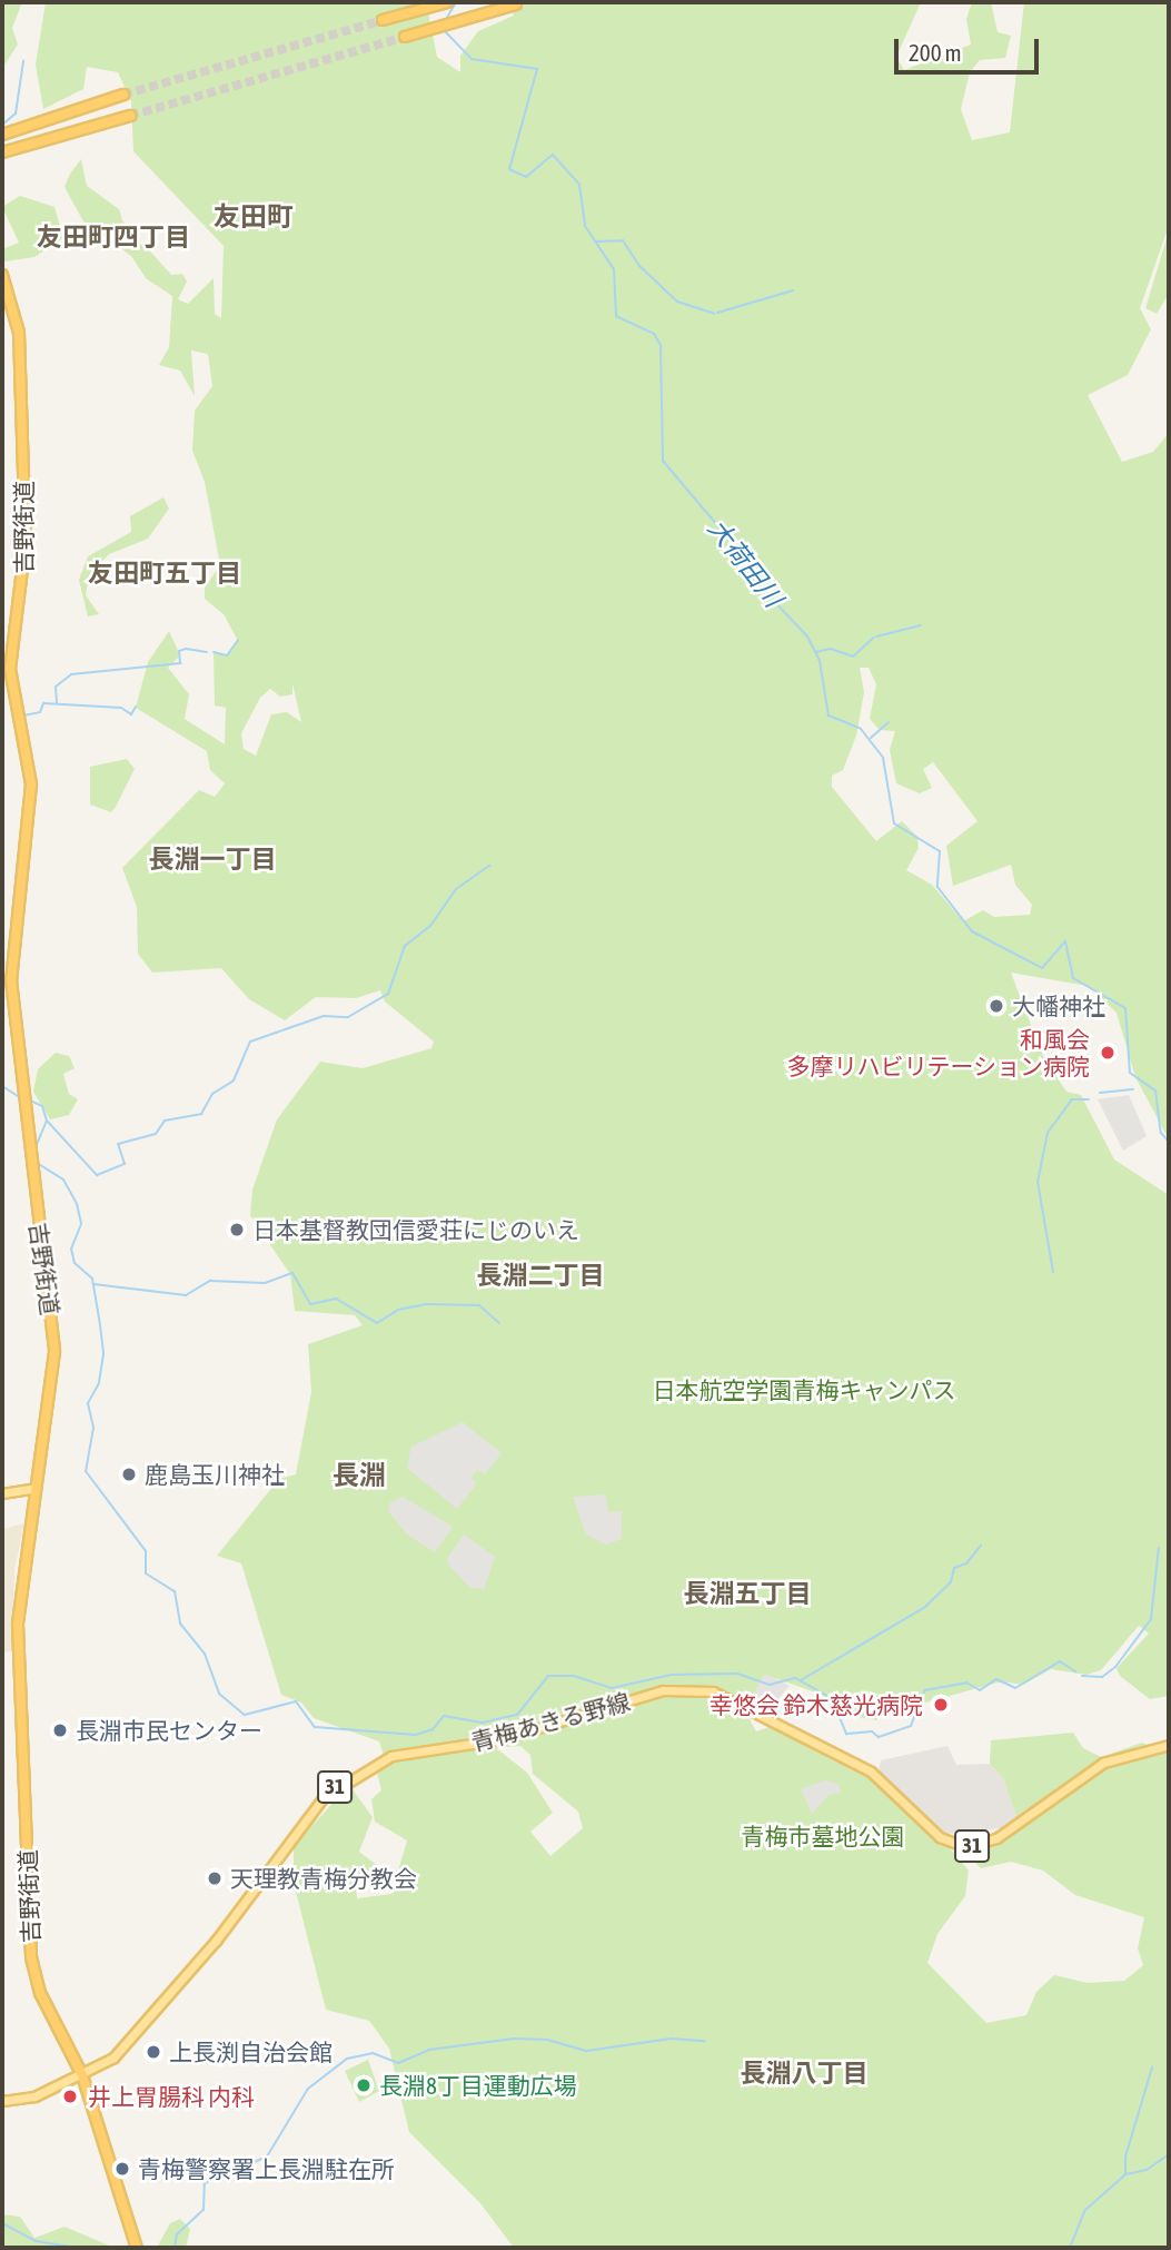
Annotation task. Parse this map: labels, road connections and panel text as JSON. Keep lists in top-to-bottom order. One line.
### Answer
{"streets":{"highway":["吉野街道"],"main road":["青梅あきる野線","31"]},"crossings":[["吉野街道","青梅あきる野線"]],"districts":["友田町","友田町四丁目","友田町五丁目","長淵一丁目","長淵二丁目","長淵","長淵五丁目","長淵八丁目"],"water":["大荷田川"],"parks":["日本航空学園青梅キャンパス","青梅市墓地公園"],"places":["大幡神社","和風会 多摩リハビリテーション病院","日本基督教団信愛荘にじのいえ","鹿島玉川神社","幸悠会 鈴木慈光病院","長淵市民センター","天理教青梅分教会","上長渕自治会館","長淵8丁目運動広場","井上胃腸科 内科","青梅警察署上長淵駐在所"],"scale_bar":"200 m"}
